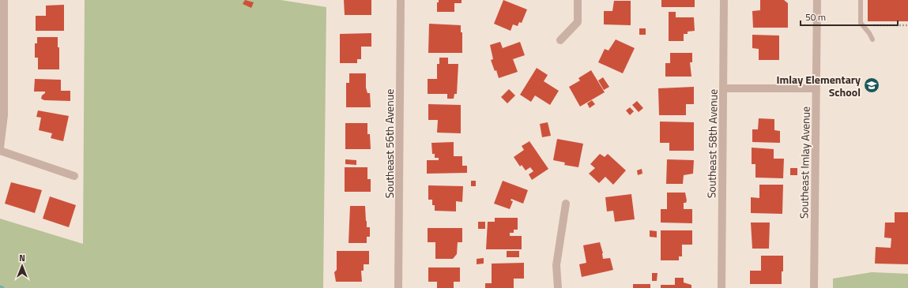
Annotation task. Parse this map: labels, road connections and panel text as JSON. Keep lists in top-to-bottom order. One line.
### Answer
{"streets":{"street":["Southeast 56th Avenue","Southeast 58th Avenue","Southeast Imlay Avenue"]},"places":{"school or university":["Imlay Elementary School"]},"scale_bar":"50 m","north":"top"}
